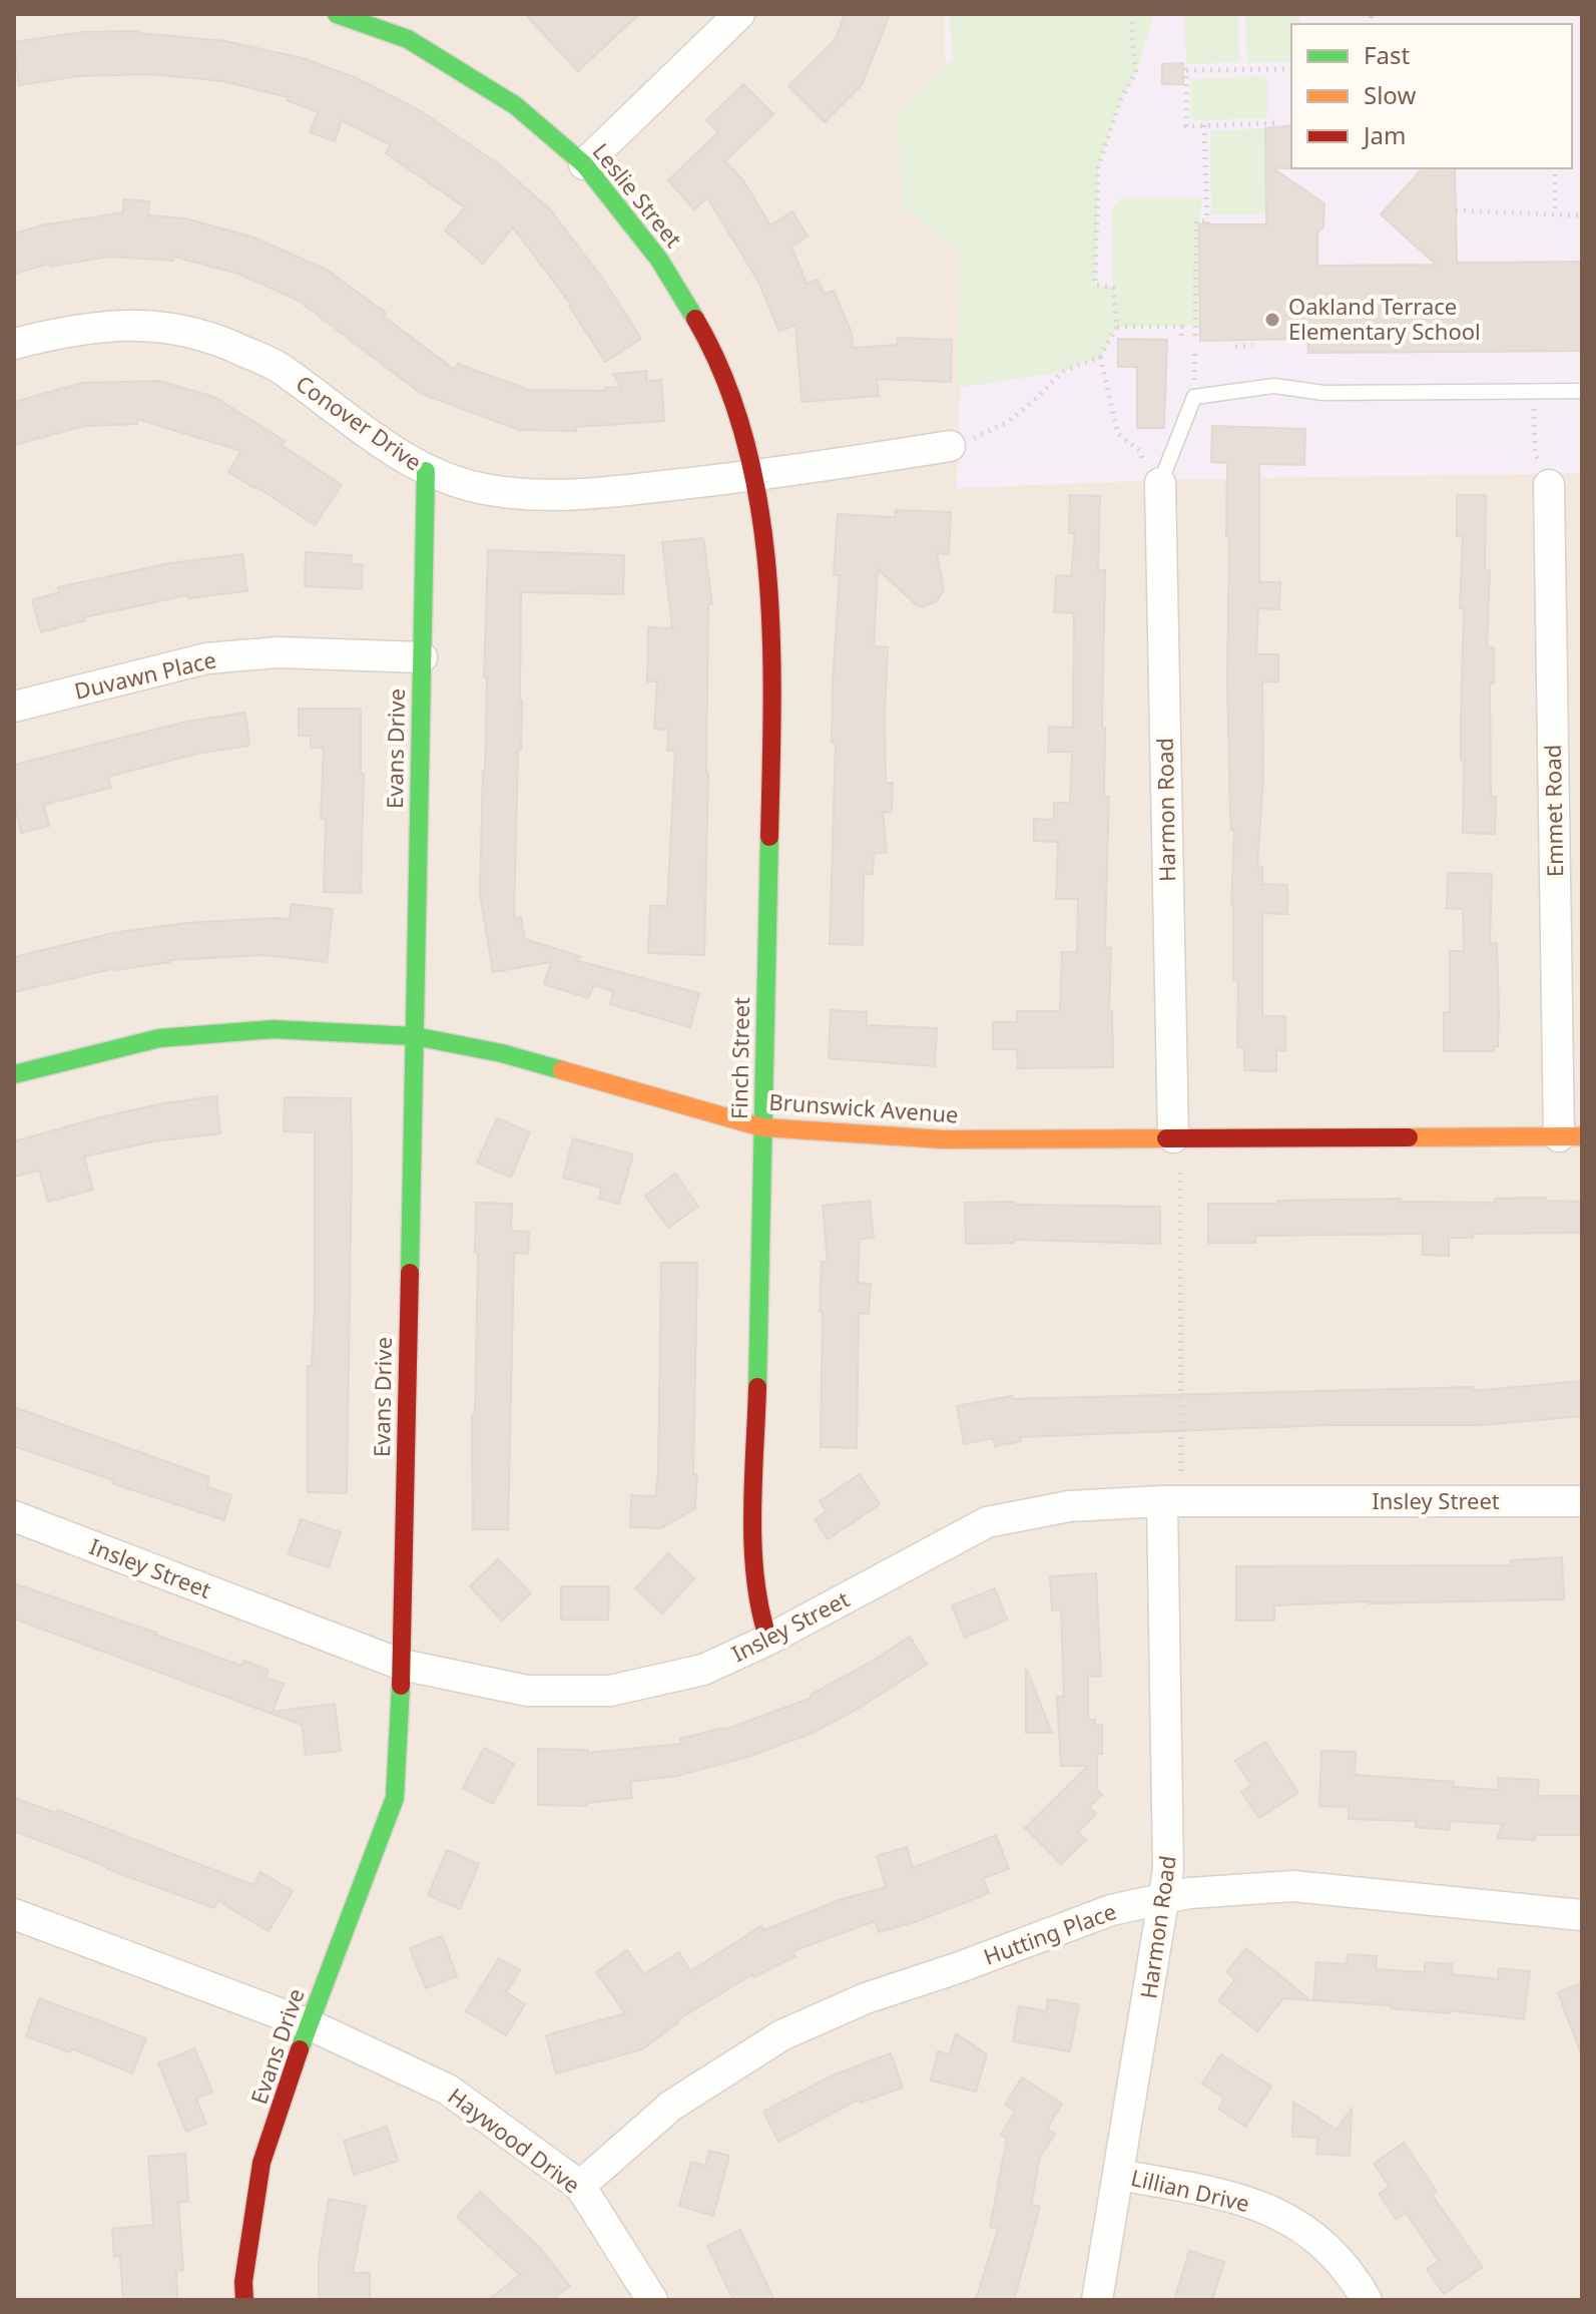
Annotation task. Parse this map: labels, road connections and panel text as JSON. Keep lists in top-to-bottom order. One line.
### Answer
{"streets":{"street":["Leslie Street","Conover Drive","Duvawn Place","Evans Drive","Harmon Road","Emmet Road","Finch Street","Brunswick Avenue","Insley Street","Hutting Place","Haywood Drive","Lillian Drive"]},"crossings":[["Leslie Street","Conover Drive"],["Leslie Street","Finch Street"],["Conover Drive","Evans Drive"],["Conover Drive","Finch Street"],["Duvawn Place","Evans Drive"],["Evans Drive","Brunswick Avenue"],["Evans Drive","Insley Street"],["Evans Drive","Haywood Drive"],["Harmon Road","Brunswick Avenue"],["Harmon Road","Insley Street"],["Harmon Road","Hutting Place"],["Harmon Road","Lillian Drive"],["Emmet Road","Brunswick Avenue"],["Finch Street","Brunswick Avenue"],["Finch Street","Insley Street"],["Hutting Place","Haywood Drive"]],"places":["Oakland Terrace Elementary School"],"legend":["Fast","Slow","Jam"]}
